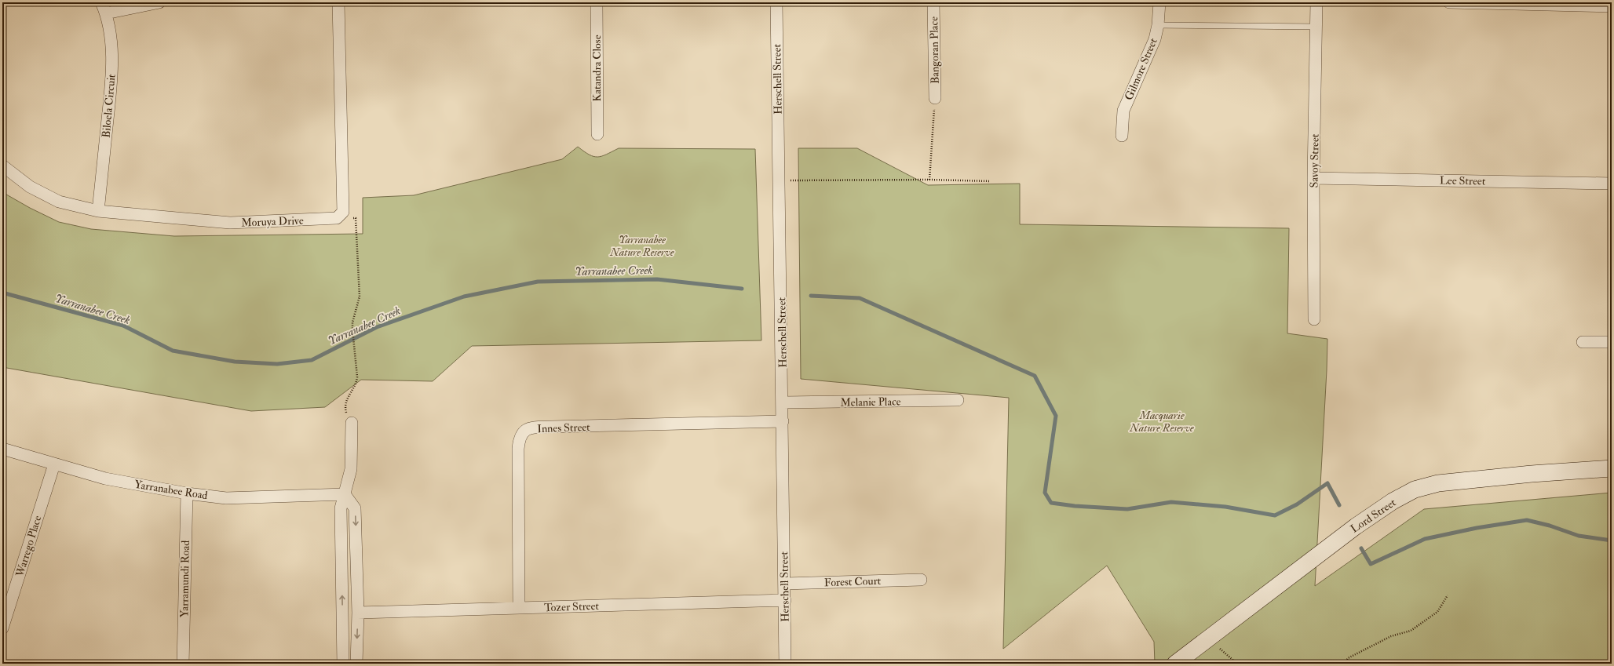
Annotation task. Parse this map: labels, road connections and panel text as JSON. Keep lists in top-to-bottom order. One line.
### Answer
{"streets":{"main road":["Lord Street"],"street":["Bangoran Place","Katandra Close","Gilmore Street","Herschell Street","Biloela Circuit","Savoy Street","Lee Street","Moruya Drive","Melanie Place","Innes Street","Yarranabee Road","Warrego Place","Yarramundi Road","Forest Court","Tozer Street"]},"crossings":[["Herschell Street","Melanie Place"],["Herschell Street","Innes Street"],["Herschell Street","Forest Court"],["Herschell Street","Tozer Street"],["Biloela Circuit","Moruya Drive"],["Savoy Street","Lee Street"],["Innes Street","Tozer Street"],["Yarranabee Road","Warrego Place"],["Yarranabee Road","Yarramundi Road"]],"water":["Yarranabee Creek"],"parks":["Yarranabee Nature Reserve","Macquarie Nature Reserve"]}
